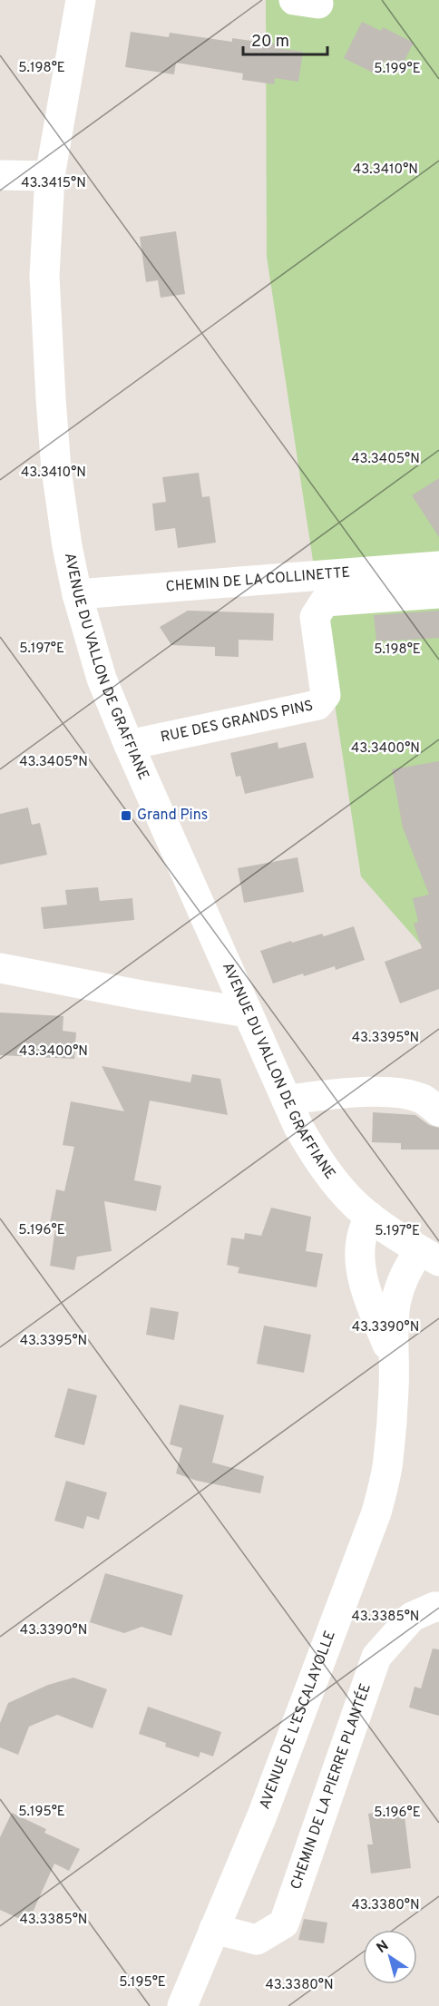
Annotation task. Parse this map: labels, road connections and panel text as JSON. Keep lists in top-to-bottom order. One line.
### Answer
{"streets":{"street":["CHEMIN DE LA COLLINETTE","AVENUE DU VALLON DE GRAFFIANE","RUE DES GRANDS PINS","AVENUE DE L'ESCALAYOLLE","CHEMIN DE LA PIERRE PLANTÉE"]},"crossings":[["CHEMIN DE LA COLLINETTE","AVENUE DU VALLON DE GRAFFIANE"],["AVENUE DU VALLON DE GRAFFIANE","RUE DES GRANDS PINS"],["AVENUE DU VALLON DE GRAFFIANE","AVENUE DE L'ESCALAYOLLE"],["AVENUE DE L'ESCALAYOLLE","CHEMIN DE LA PIERRE PLANTÉE"]],"places":{"transit":["Grand Pins"]},"scale_bar":"20 m","north":"top left","coordinates":["5.198°E","5.199°E","43.3410°N","43.3415°N","43.3405°N","5.197°E","43.3400°N","43.3395°N","5.196°E","43.3390°N","43.3385°N","5.195°E","43.3380°N"]}
